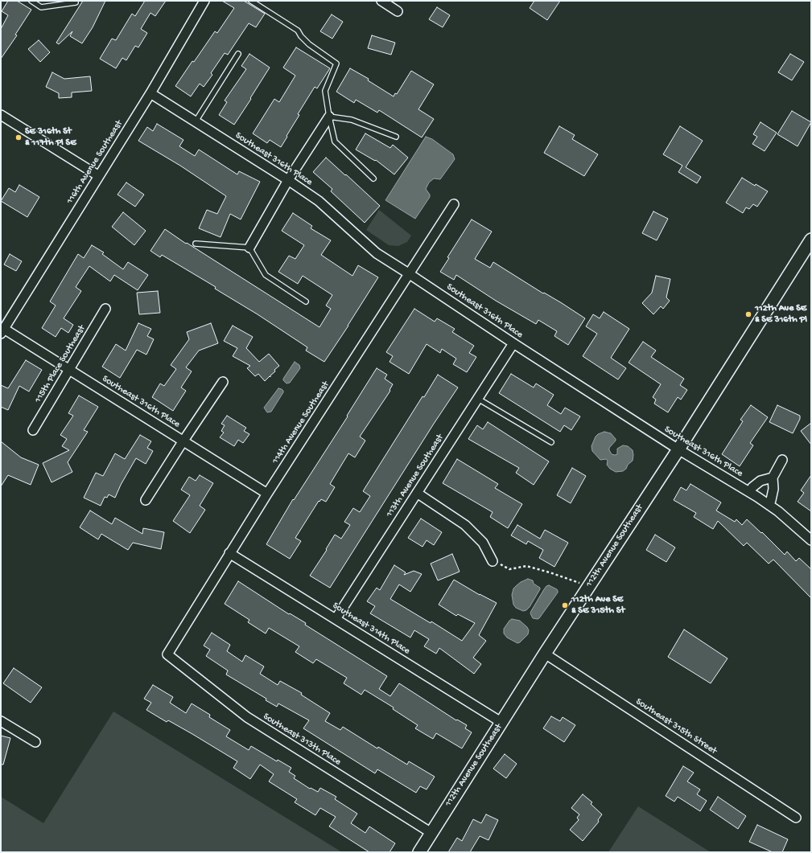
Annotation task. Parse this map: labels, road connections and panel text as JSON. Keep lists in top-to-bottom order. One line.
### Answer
{"streets":{"street":["Southeast 316th Place","116th Avenue Southeast","115th Place Southeast","114th Avenue Southeast","113th Avenue Southeast","112th Avenue Southeast","Southeast 314th Place","Southeast 315th Street","Southeast 313th Place"]},"crossings":[["Southeast 316th Place","116th Avenue Southeast"],["Southeast 316th Place","115th Place Southeast"],["Southeast 316th Place","114th Avenue Southeast"],["Southeast 316th Place","113th Avenue Southeast"],["Southeast 316th Place","112th Avenue Southeast"],["114th Avenue Southeast","Southeast 314th Place"],["114th Avenue Southeast","Southeast 313th Place"],["113th Avenue Southeast","Southeast 314th Place"],["112th Avenue Southeast","Southeast 314th Place"],["112th Avenue Southeast","Southeast 315th Street"],["112th Avenue Southeast","Southeast 313th Place"]],"places":["SE 316th St & 117th Pl SE","112th Ave SE & SE 316th Pl","112th Ave SE & SE 315th St"]}
